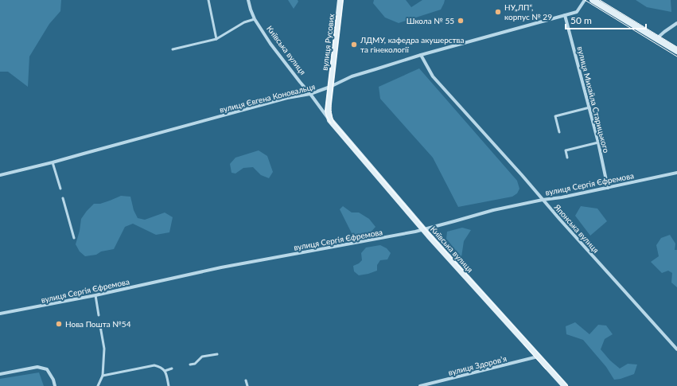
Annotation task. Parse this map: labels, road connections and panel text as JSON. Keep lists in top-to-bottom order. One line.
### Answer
{"streets":{"main road":["вулиця Русових","Київська вулиця"],"street":["вулиця Євгена Коновальця","вулиця Михайла Старицького","вулиця Сергія Єфремова","Японська вулиця","вулиця Здоровʼя"]},"crossings":[["вулиця Русових","вулиця Євгена Коновальця"],["Київська вулиця","вулиця Євгена Коновальця"],["Київська вулиця","вулиця Сергія Єфремова"],["Київська вулиця","вулиця Здоровʼя"],["вулиця Євгена Коновальця","вулиця Михайла Старицького"],["вулиця Євгена Коновальця","Японська вулиця"],["вулиця Михайла Старицького","вулиця Сергія Єфремова"],["вулиця Сергія Єфремова","Японська вулиця"]],"places":["НУ„ЛП“, корпус № 29","Школа № 55","ЛДМУ, кафедра акушерства та гінекології","Нова Пошта №54"],"scale_bar":"50 m"}
